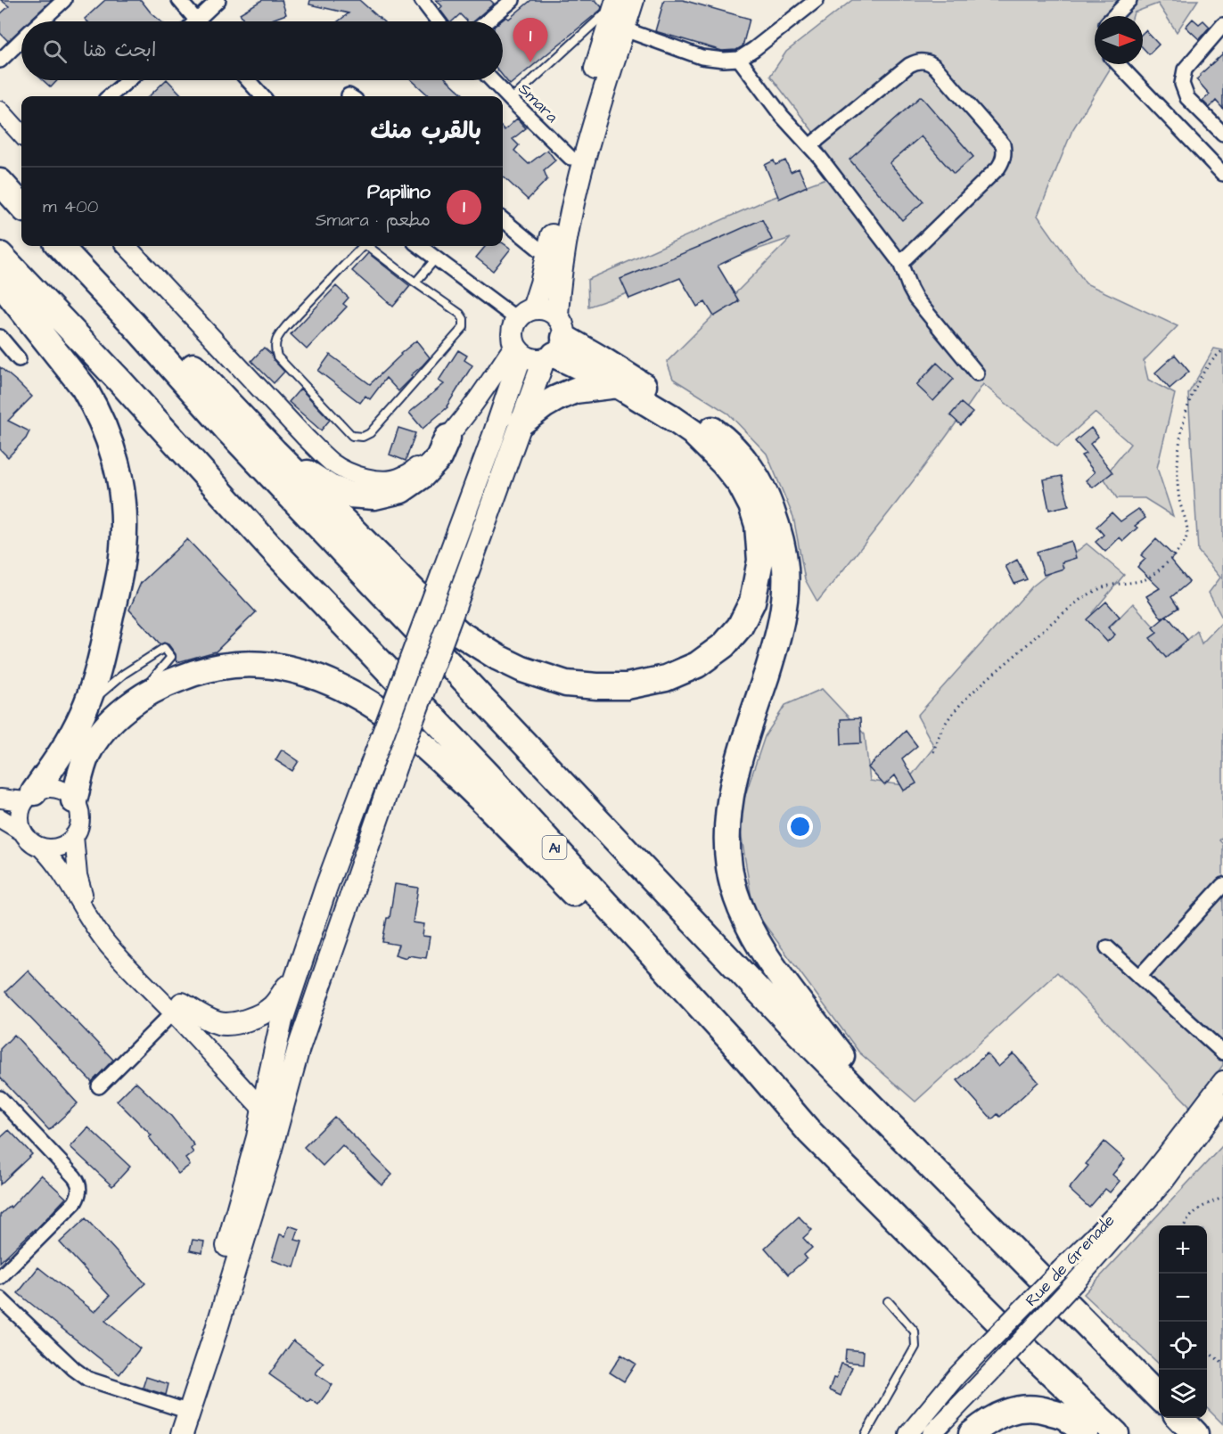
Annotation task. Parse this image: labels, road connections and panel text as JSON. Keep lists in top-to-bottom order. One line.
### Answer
{"streets":{"highway":["A1"],"street":["Smara","Rue de Grenade"]},"north":"right","page":{"pins":"1","search":"ابحث هنا","heading":"بالقرب منك","list":[{"mark":"1","name":"Papilino","note":"مطعم · Smara","value":"400 m"}],"map_buttons":["+","−"]}}
